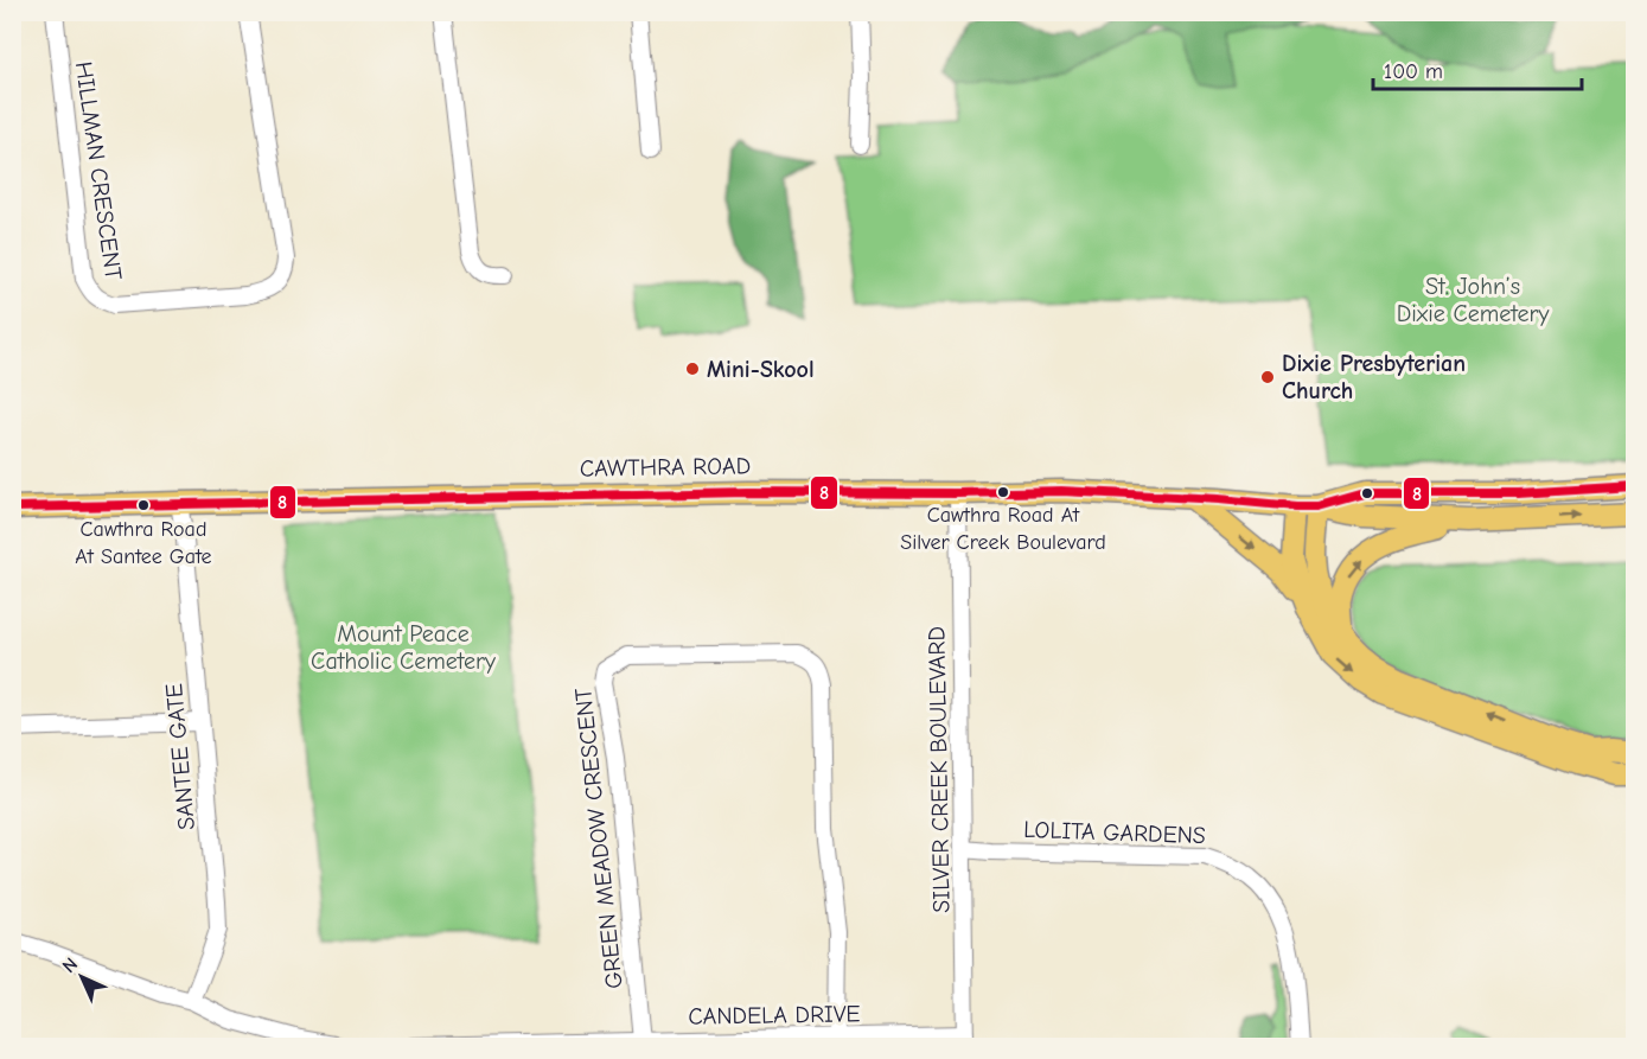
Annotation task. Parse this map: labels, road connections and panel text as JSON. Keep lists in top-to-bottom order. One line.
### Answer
{"streets":{"main road":["CAWTHRA ROAD"],"street":["HILLMAN CRESCENT","SANTEE GATE","SILVER CREEK BOULEVARD","LOLITA GARDENS","GREEN MEADOW CRESCENT","CANDELA DRIVE"]},"crossings":[["CAWTHRA ROAD","SANTEE GATE"],["CAWTHRA ROAD","SILVER CREEK BOULEVARD"],["SILVER CREEK BOULEVARD","LOLITA GARDENS"],["SILVER CREEK BOULEVARD","CANDELA DRIVE"],["GREEN MEADOW CRESCENT","CANDELA DRIVE"]],"parks":["St. John’s Dixie Cemetery","Mount Peace Catholic Cemetery"],"places":["Mini-Skool","Dixie Presbyterian Church","Cawthra Road At Silver Creek Boulevard","Cawthra Road At Santee Gate"],"lines":["transit line 8"],"scale_bar":"100 m","north":"top left"}
